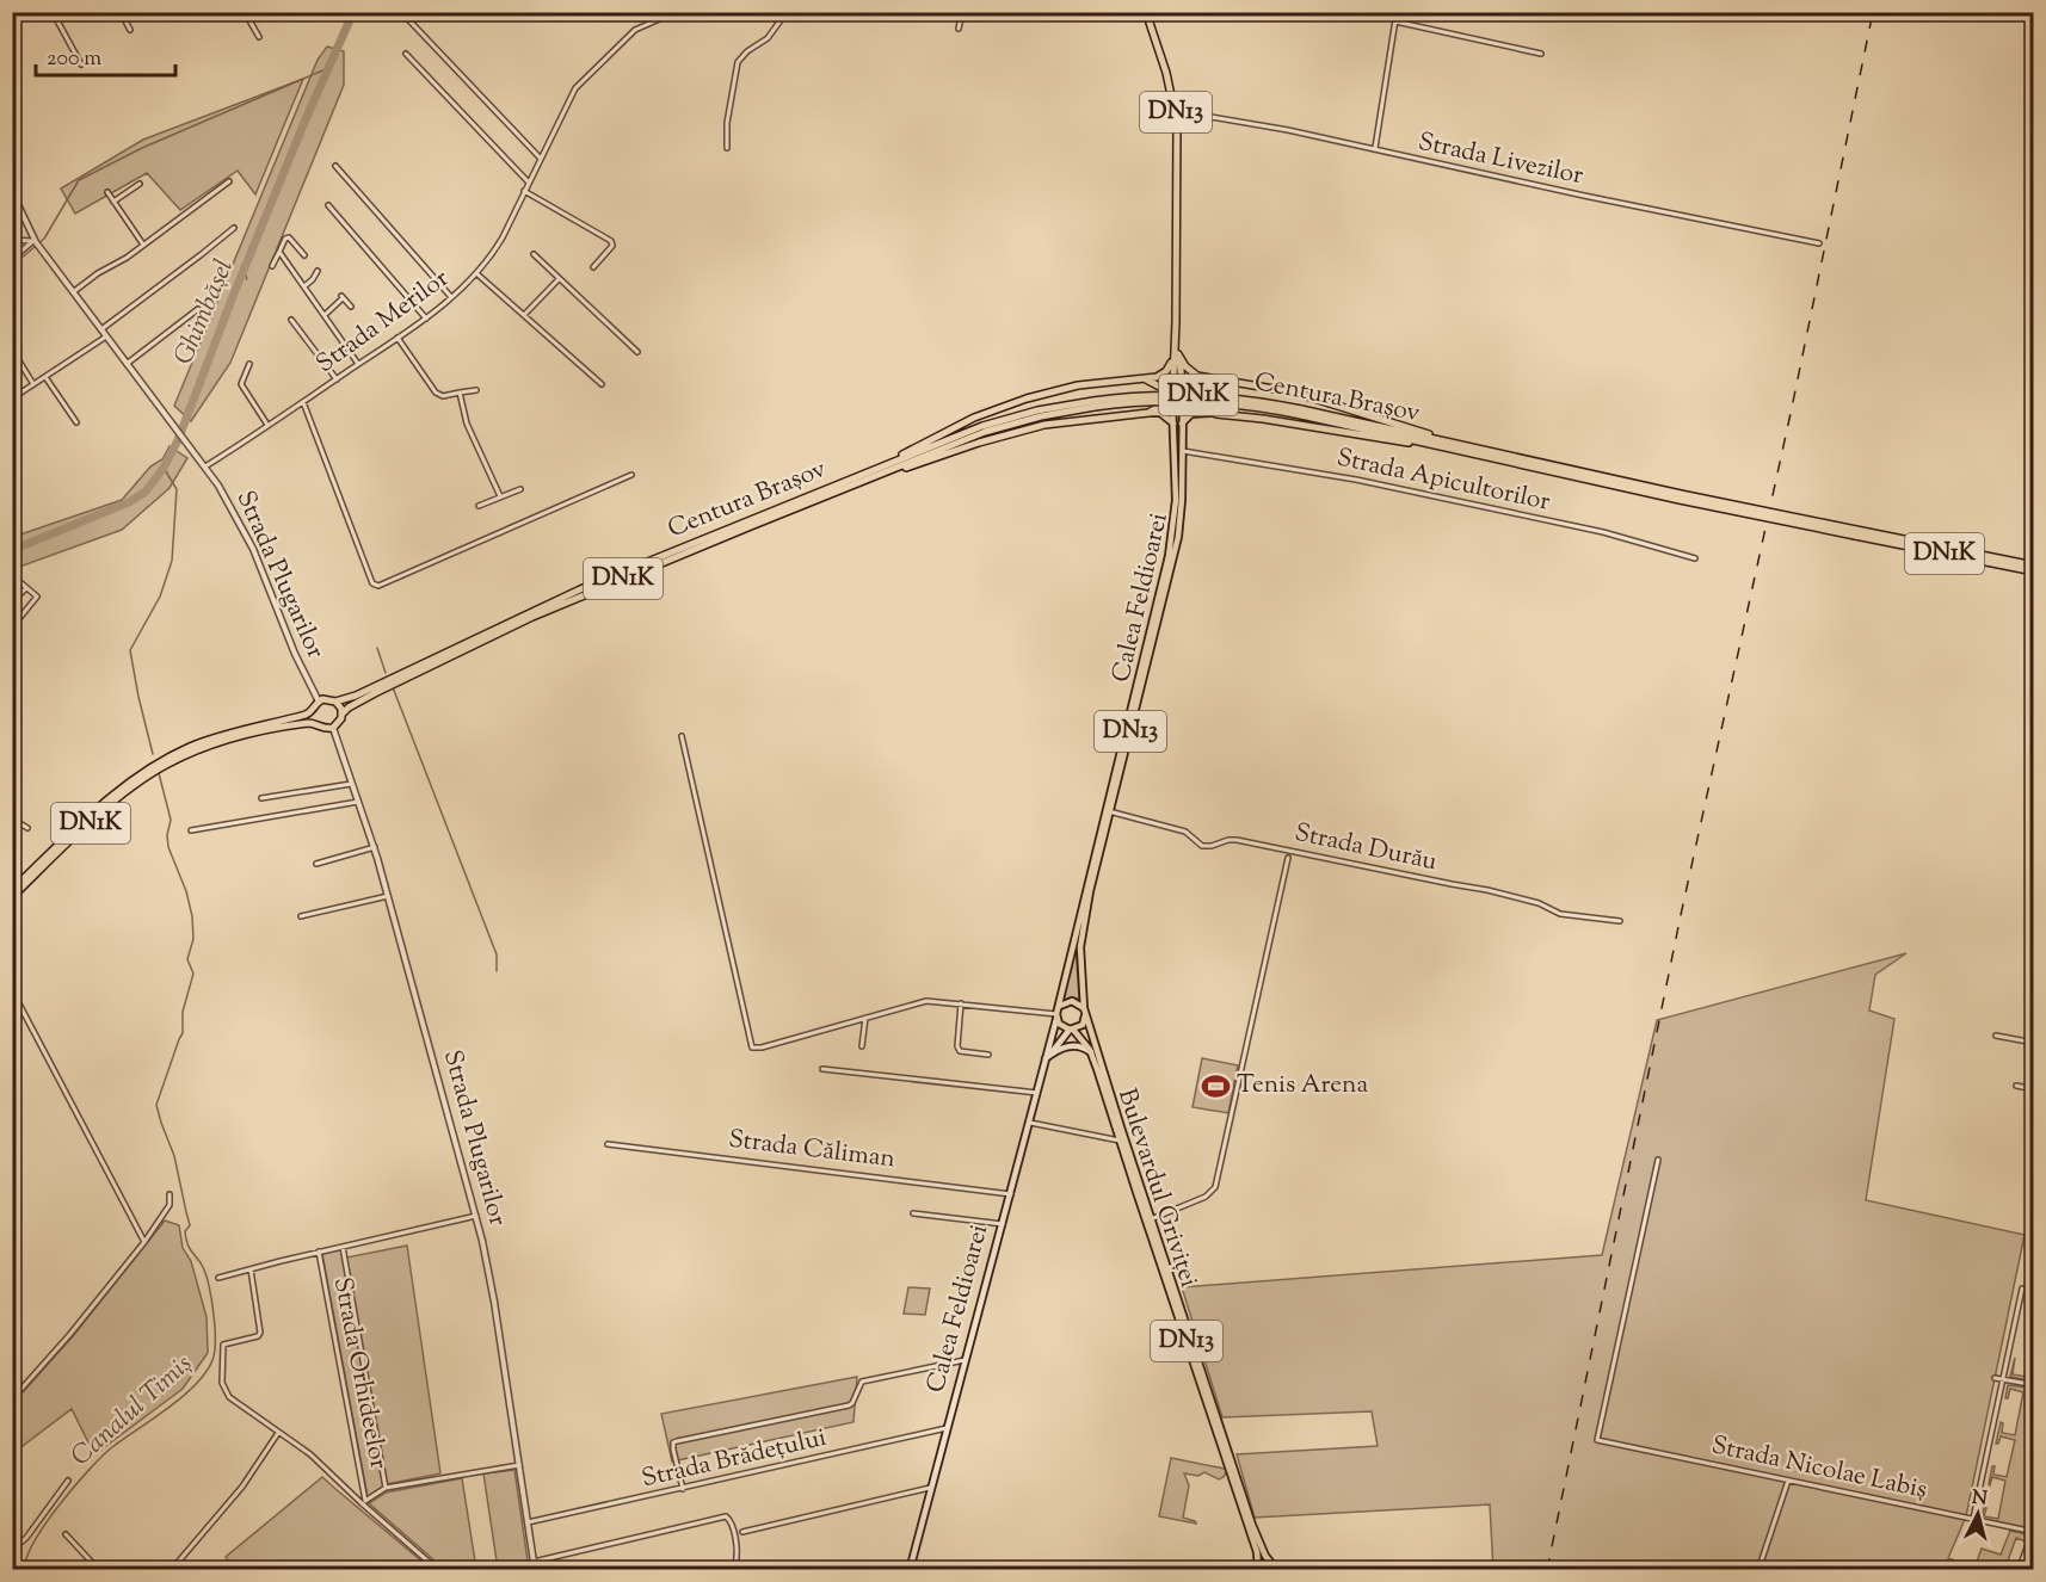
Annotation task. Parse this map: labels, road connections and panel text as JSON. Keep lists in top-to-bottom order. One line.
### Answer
{"streets":{"highway":["DN13","DN1K","Centura Brașov"],"main road":["Calea Feldioarei","Bulevardul Griviței"],"street":["Strada Livezilor","Strada Merilor","Strada Apicultorilor","Strada Plugarilor","Strada Durău","Strada Căliman","Strada Orhideelor","Strada Brădețului","Strada Nicolae Labiș"]},"crossings":[["DN13","Strada Livezilor"],["DN13","Calea Feldioarei"],["DN13","Bulevardul Griviței"],["Strada Merilor","Strada Plugarilor"],["DN1K","Centura Brașov"],["DN1K","Strada Plugarilor"],["Centura Brașov","Strada Plugarilor"],["Strada Apicultorilor","Calea Feldioarei"],["Strada Plugarilor","Strada Brădețului"],["Calea Feldioarei","Strada Durău"],["Calea Feldioarei","Strada Căliman"],["Calea Feldioarei","Bulevardul Griviței"],["Calea Feldioarei","Strada Brădețului"]],"water":["Ghimbășel","Canalul Timiș"],"places":{"sports":["Tenis Arena"]},"scale_bar":"200 m","north":"top"}
